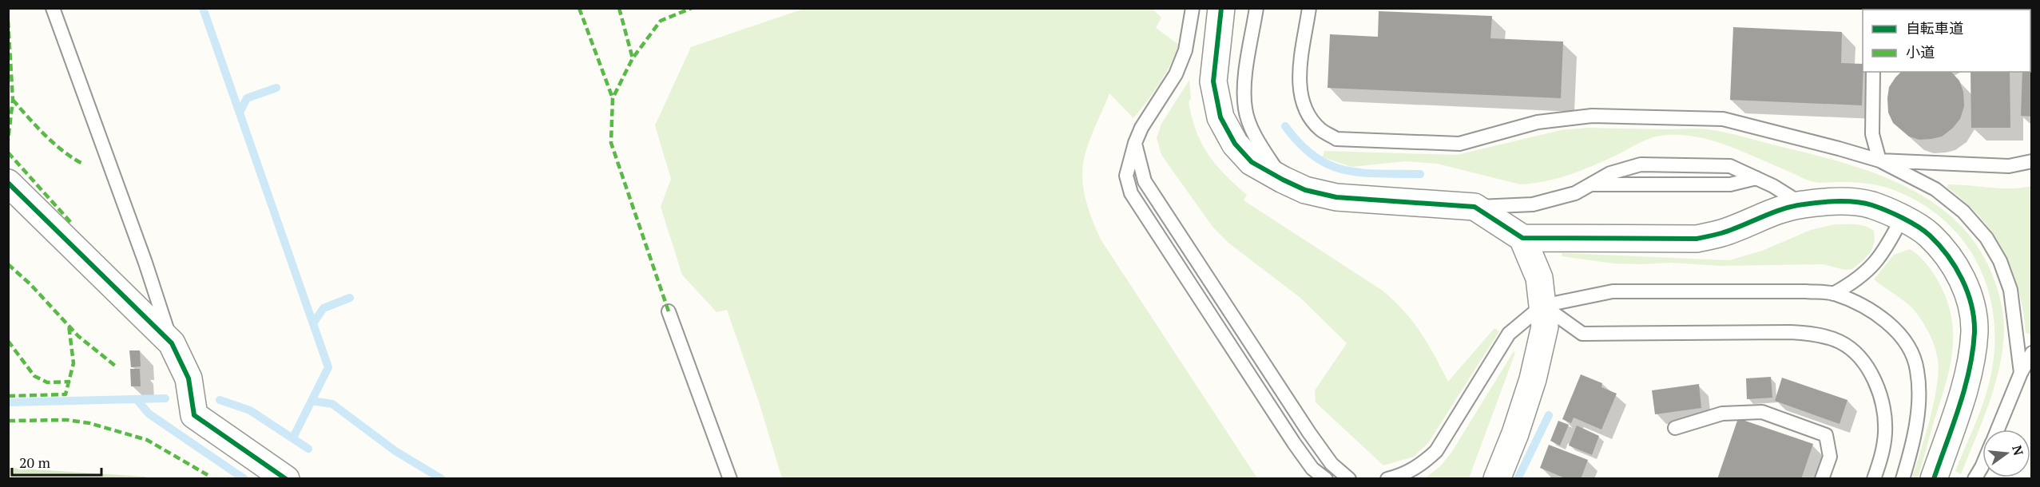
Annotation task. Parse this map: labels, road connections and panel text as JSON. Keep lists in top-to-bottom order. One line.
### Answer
{"legend":["自転車道","小道"],"scale_bar":"20 m","north":"right"}
